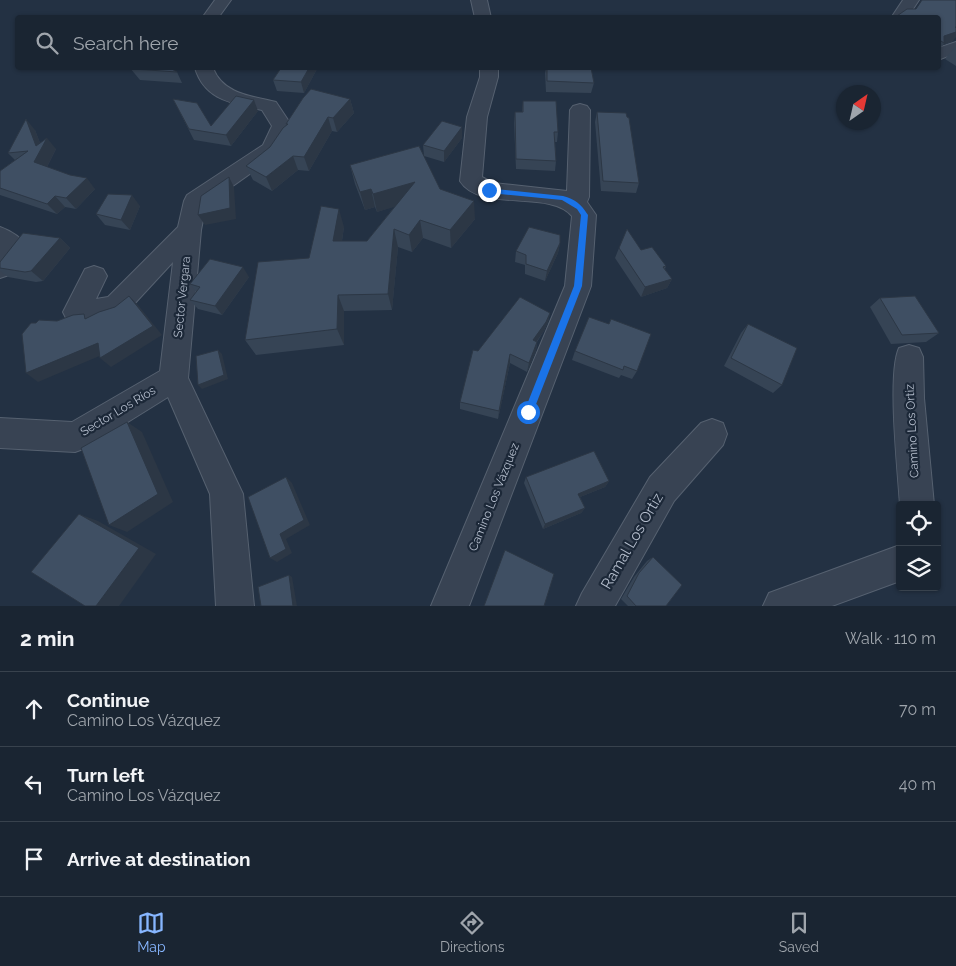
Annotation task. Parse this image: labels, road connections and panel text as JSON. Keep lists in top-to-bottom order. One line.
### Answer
{"streets":{"street":["Sector Vergara","Sector Los Ríos","Camino Los Ortiz","Camino Los Vázquez","Ramal Los Ortiz"]},"crossings":[["Sector Vergara","Sector Los Ríos"]],"north":"top right","page":{"search":"Search here","heading":["2 min","Walk · 110 m"],"list":[["Continue","Camino Los Vázquez","70 m"],["Turn left","Camino Los Vázquez","40 m"],"Arrive at destination"],"nav":["Map","Directions","Saved"]}}
